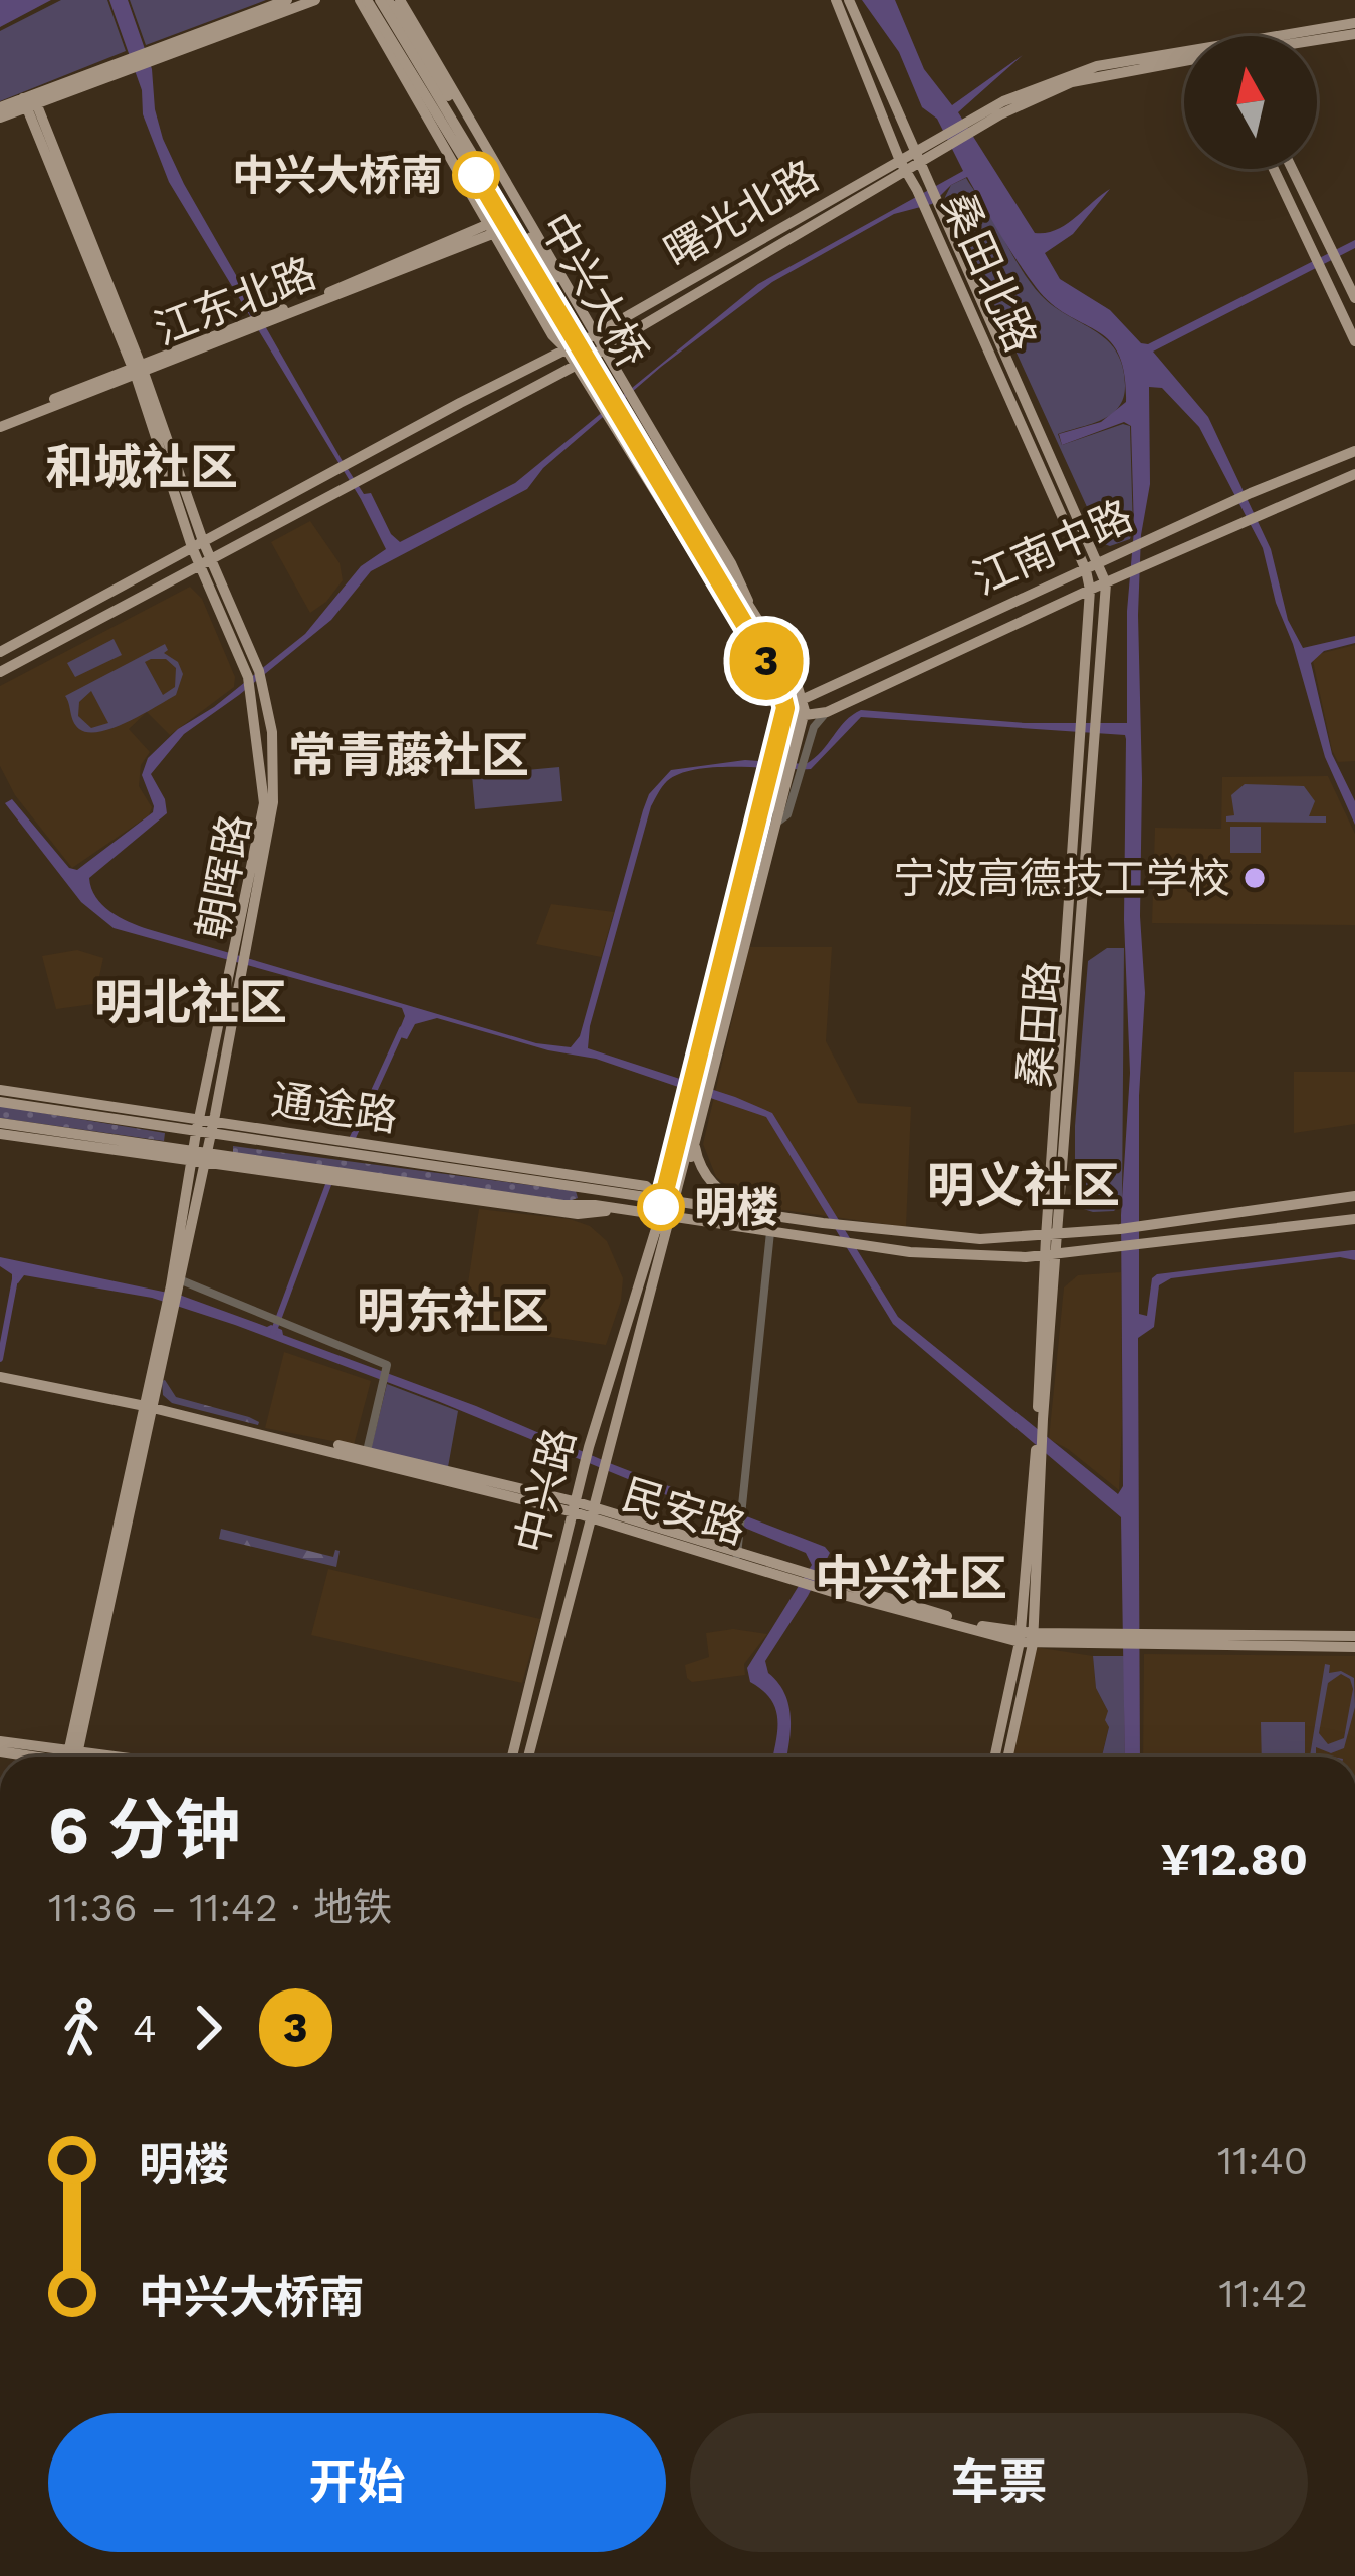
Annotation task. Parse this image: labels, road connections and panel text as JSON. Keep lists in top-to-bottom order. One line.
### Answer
{"streets":{"main road":["曙光北路","桑田北路","中兴大桥","江东北路","江南中路","朝晖路","桑田路","通途路","中兴路","民安路"]},"crossings":[["曙光北路","桑田北路"],["曙光北路","朝晖路"],["桑田北路","江南中路"],["桑田北路","桑田路"],["江东北路","朝晖路"],["江南中路","桑田路"],["朝晖路","通途路"],["朝晖路","民安路"],["桑田路","通途路"],["桑田路","民安路"],["通途路","中兴路"],["中兴路","民安路"]],"districts":["和城社区","常青藤社区","明北社区","明义社区","明东社区","中兴社区"],"places":["中兴大桥南","宁波高德技工学校","明楼"],"lines":["metro line 3"],"north":"top","page":{"on_map":"3","heading":["6 分钟","11:36 – 11:42 · 地铁","¥12.80"],"legs":["4","3"],"list":[{"name":"明楼","value":"11:40"},{"name":"中兴大桥南","value":"11:42"}],"buttons":["开始","车票"]}}
